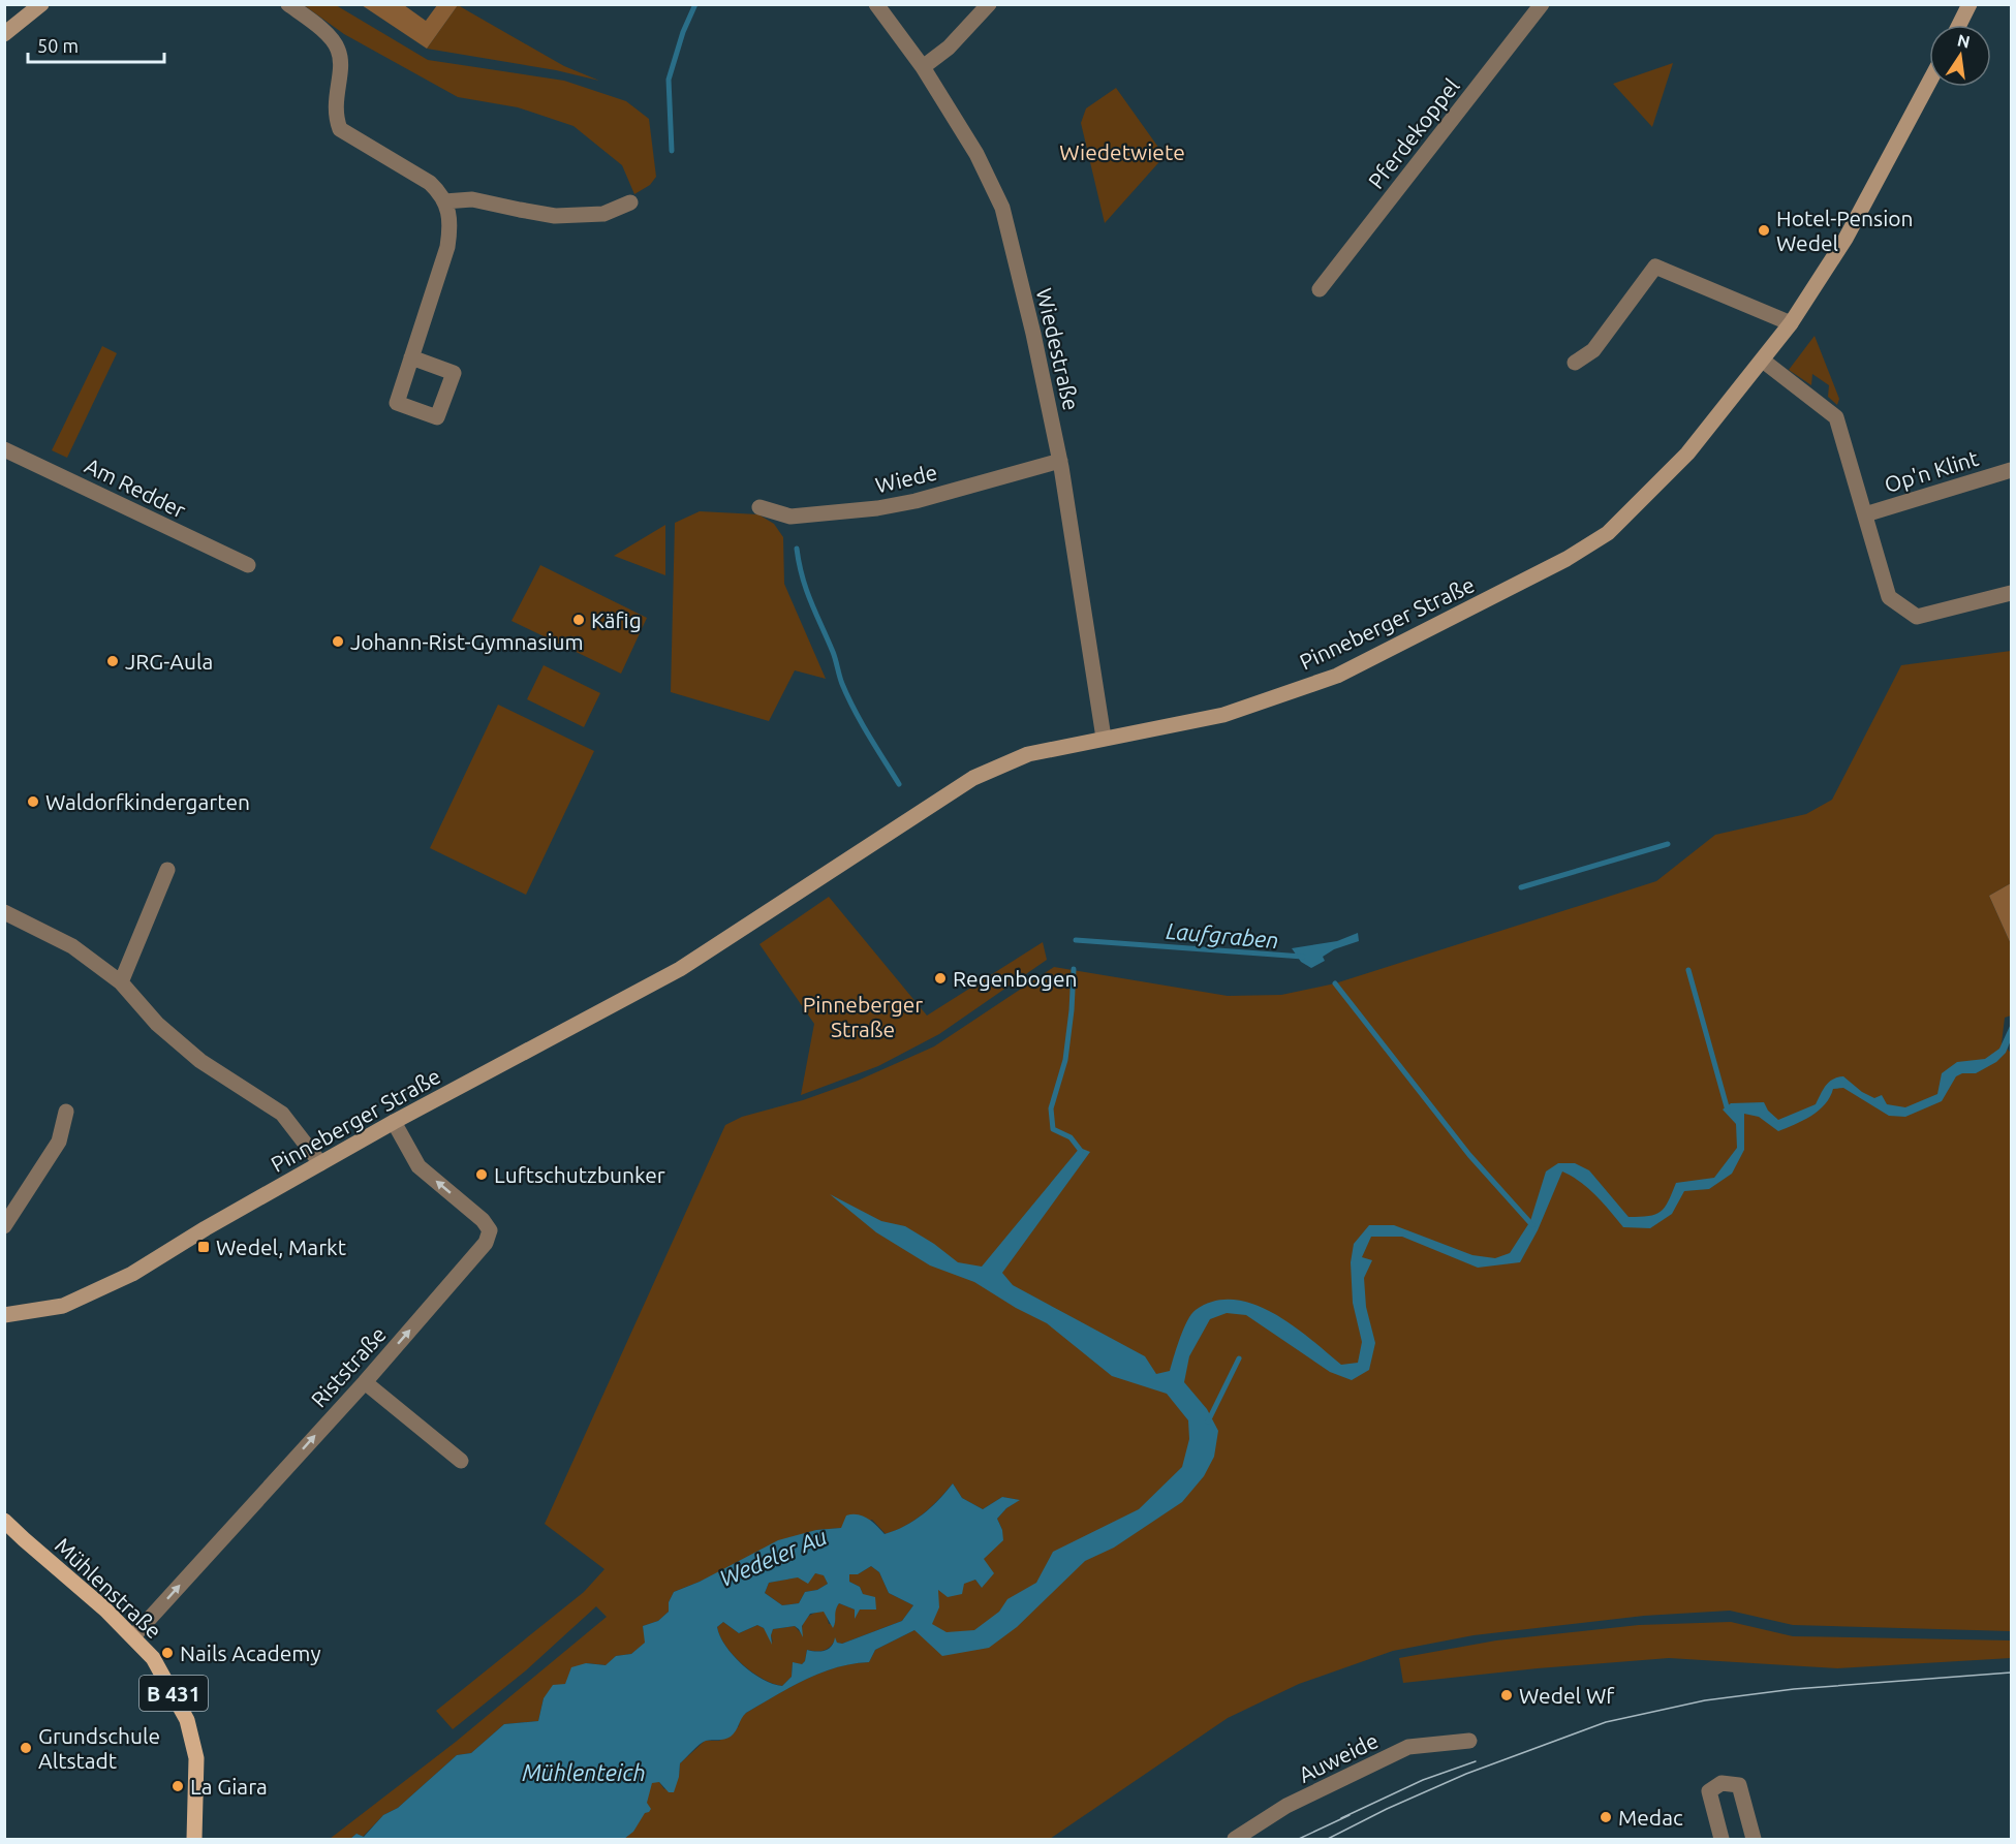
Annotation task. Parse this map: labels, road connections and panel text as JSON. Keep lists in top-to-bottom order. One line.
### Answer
{"streets":{"main road":["Pinneberger Straße","Mühlenstraße","B 431"],"street":["Pferdekoppel","Wiedestraße","Op'n Klint","Wiede","Am Redder","Riststraße","Auweide"]},"crossings":[["Wiedestraße","Wiede"],["Wiedestraße","Pinneberger Straße"],["Op'n Klint","Pinneberger Straße"],["Pinneberger Straße","Riststraße"],["Riststraße","Mühlenstraße"]],"one_way":["Riststraße"],"water":["Laufgraben","Wedeler Au","Mühlenteich"],"parks":["Wiedetwiete","Pinneberger Straße"],"places":{"other":["Hotel-Pension Wedel","Käfig","Johann-Rist-Gymnasium","JRG-Aula","Waldorfkindergarten","Regenbogen","Luftschutzbunker","Nails Academy","Wedel Wf","Grundschule Altstadt","La Giara","Medac"],"transit":["Wedel, Markt"]},"scale_bar":"50 m","north":"top"}
